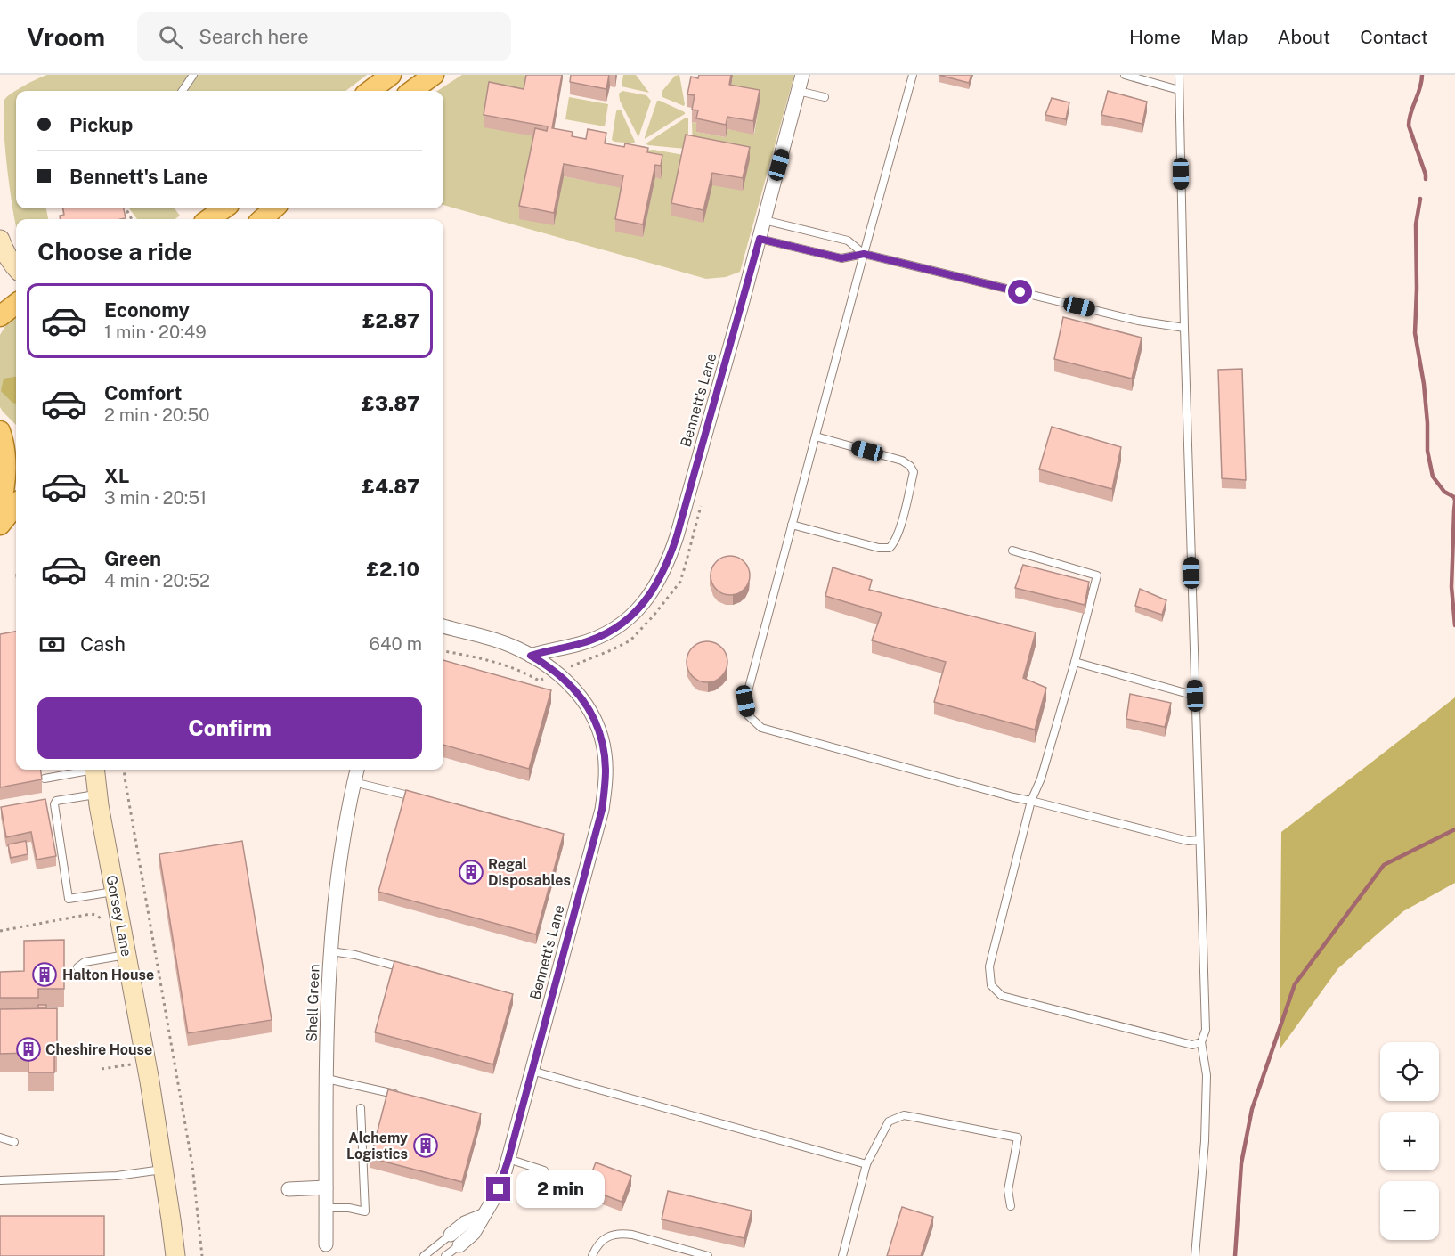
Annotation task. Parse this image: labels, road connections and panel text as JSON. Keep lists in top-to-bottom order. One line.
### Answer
{"streets":{"street":["Bennett's Lane","Gorsey Lane","Shell Green"]},"places":{"building":["Regal Disposables","Halton House","Cheshire House","Alchemy Logistics"]},"page":{"header":"Vroom","search":"Search here","nav":["Home","Map","About","Contact"],"banner":["Pickup","Bennett's Lane"],"heading":"Choose a ride","list":[{"name":"Economy","note":"1 min · 20:49","value":"£2.87"},{"name":"Comfort","note":"2 min · 20:50","value":"£3.87"},{"name":"XL","note":"3 min · 20:51","value":"£4.87"},{"name":"Green","note":"4 min · 20:52","value":"£2.10"}],"pay":["Cash","640 m"],"buttons":"Confirm","map_buttons":["+","−"],"bubble":"2 min"}}
